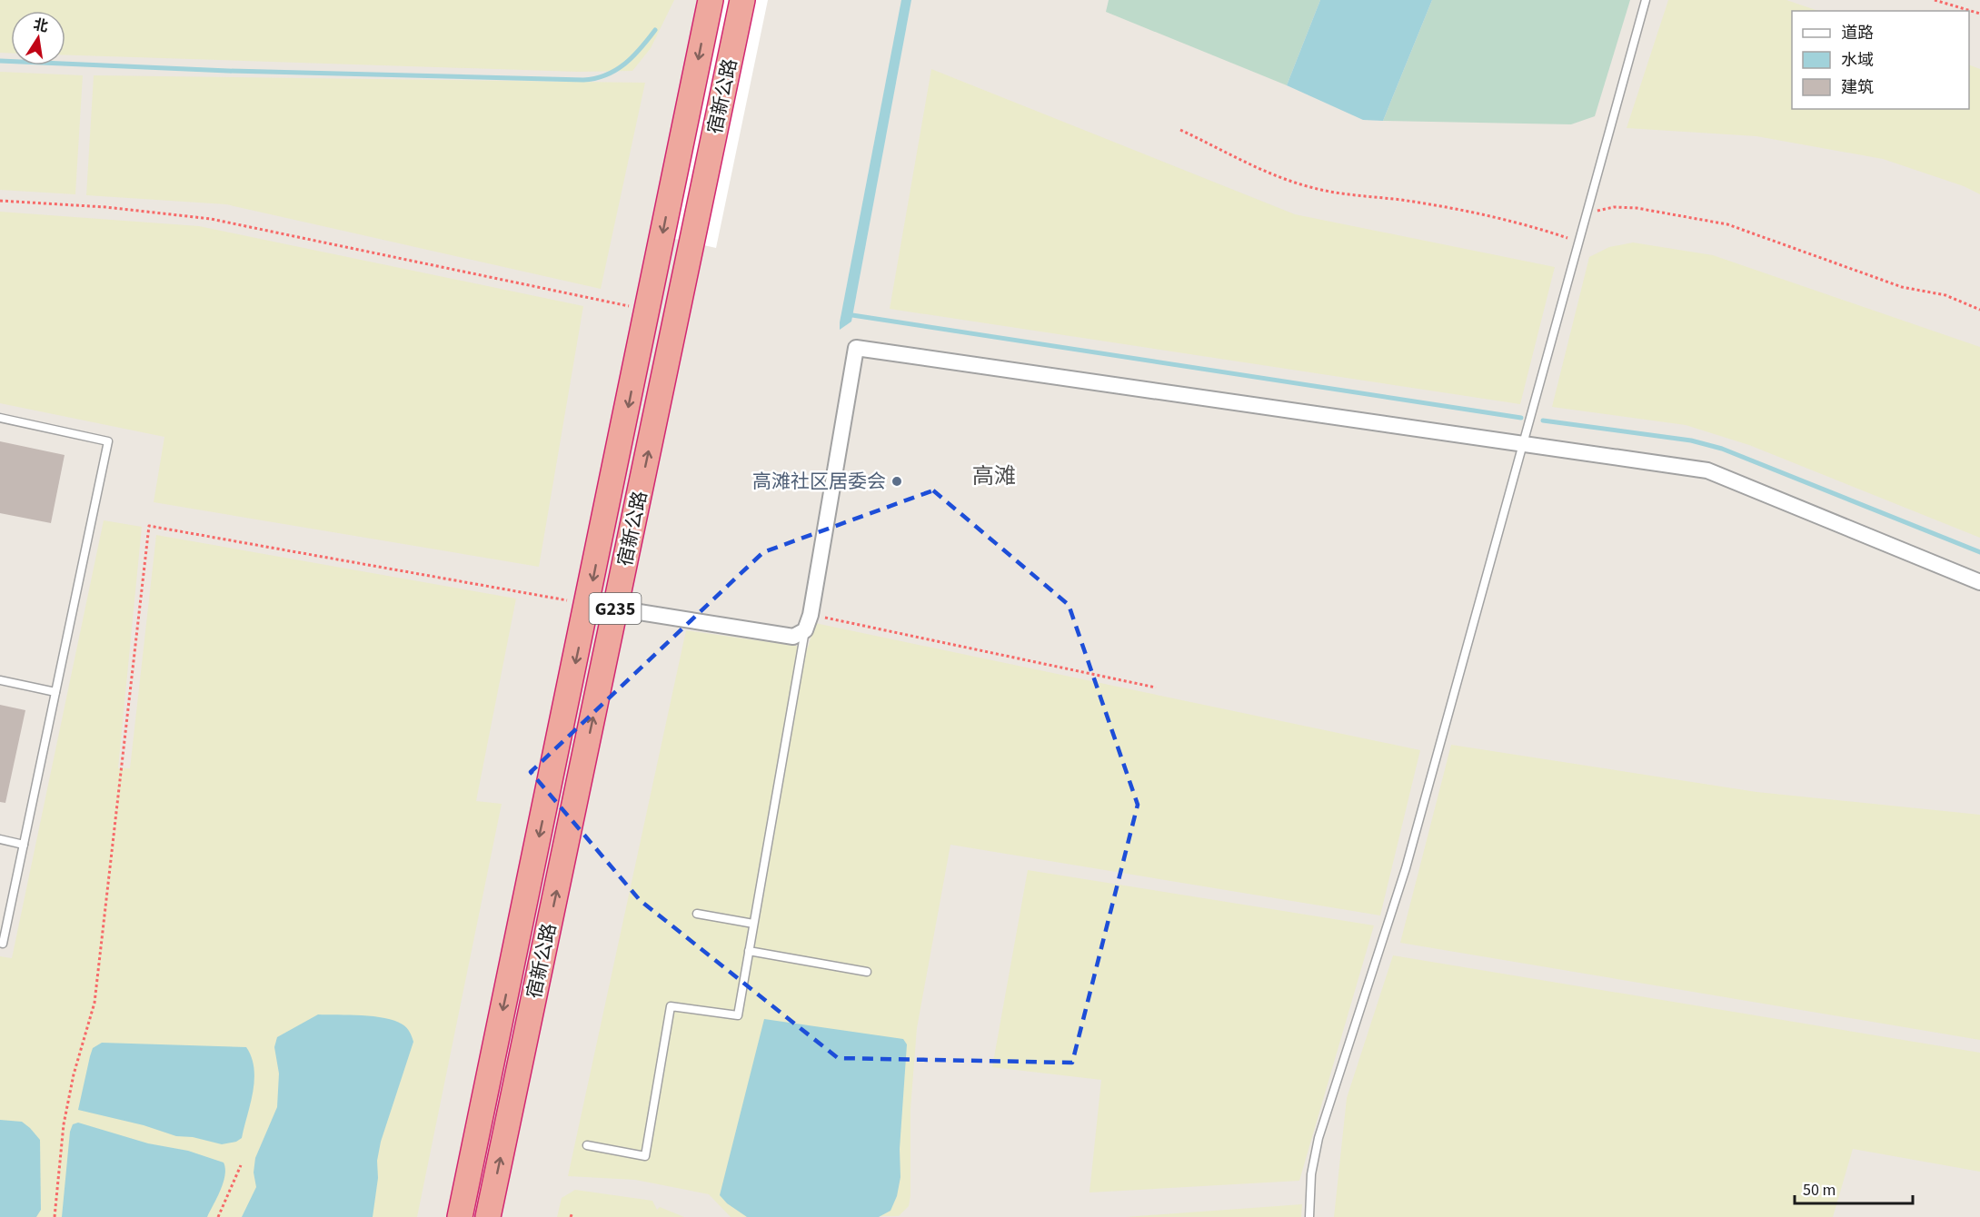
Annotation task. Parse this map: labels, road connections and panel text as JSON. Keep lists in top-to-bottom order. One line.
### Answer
{"streets":{"highway":["宿新公路","G235"]},"districts":["高滩"],"places":["高滩社区居委会"],"legend":["道路","水域","建筑"],"scale_bar":"50 m","north":"top"}
